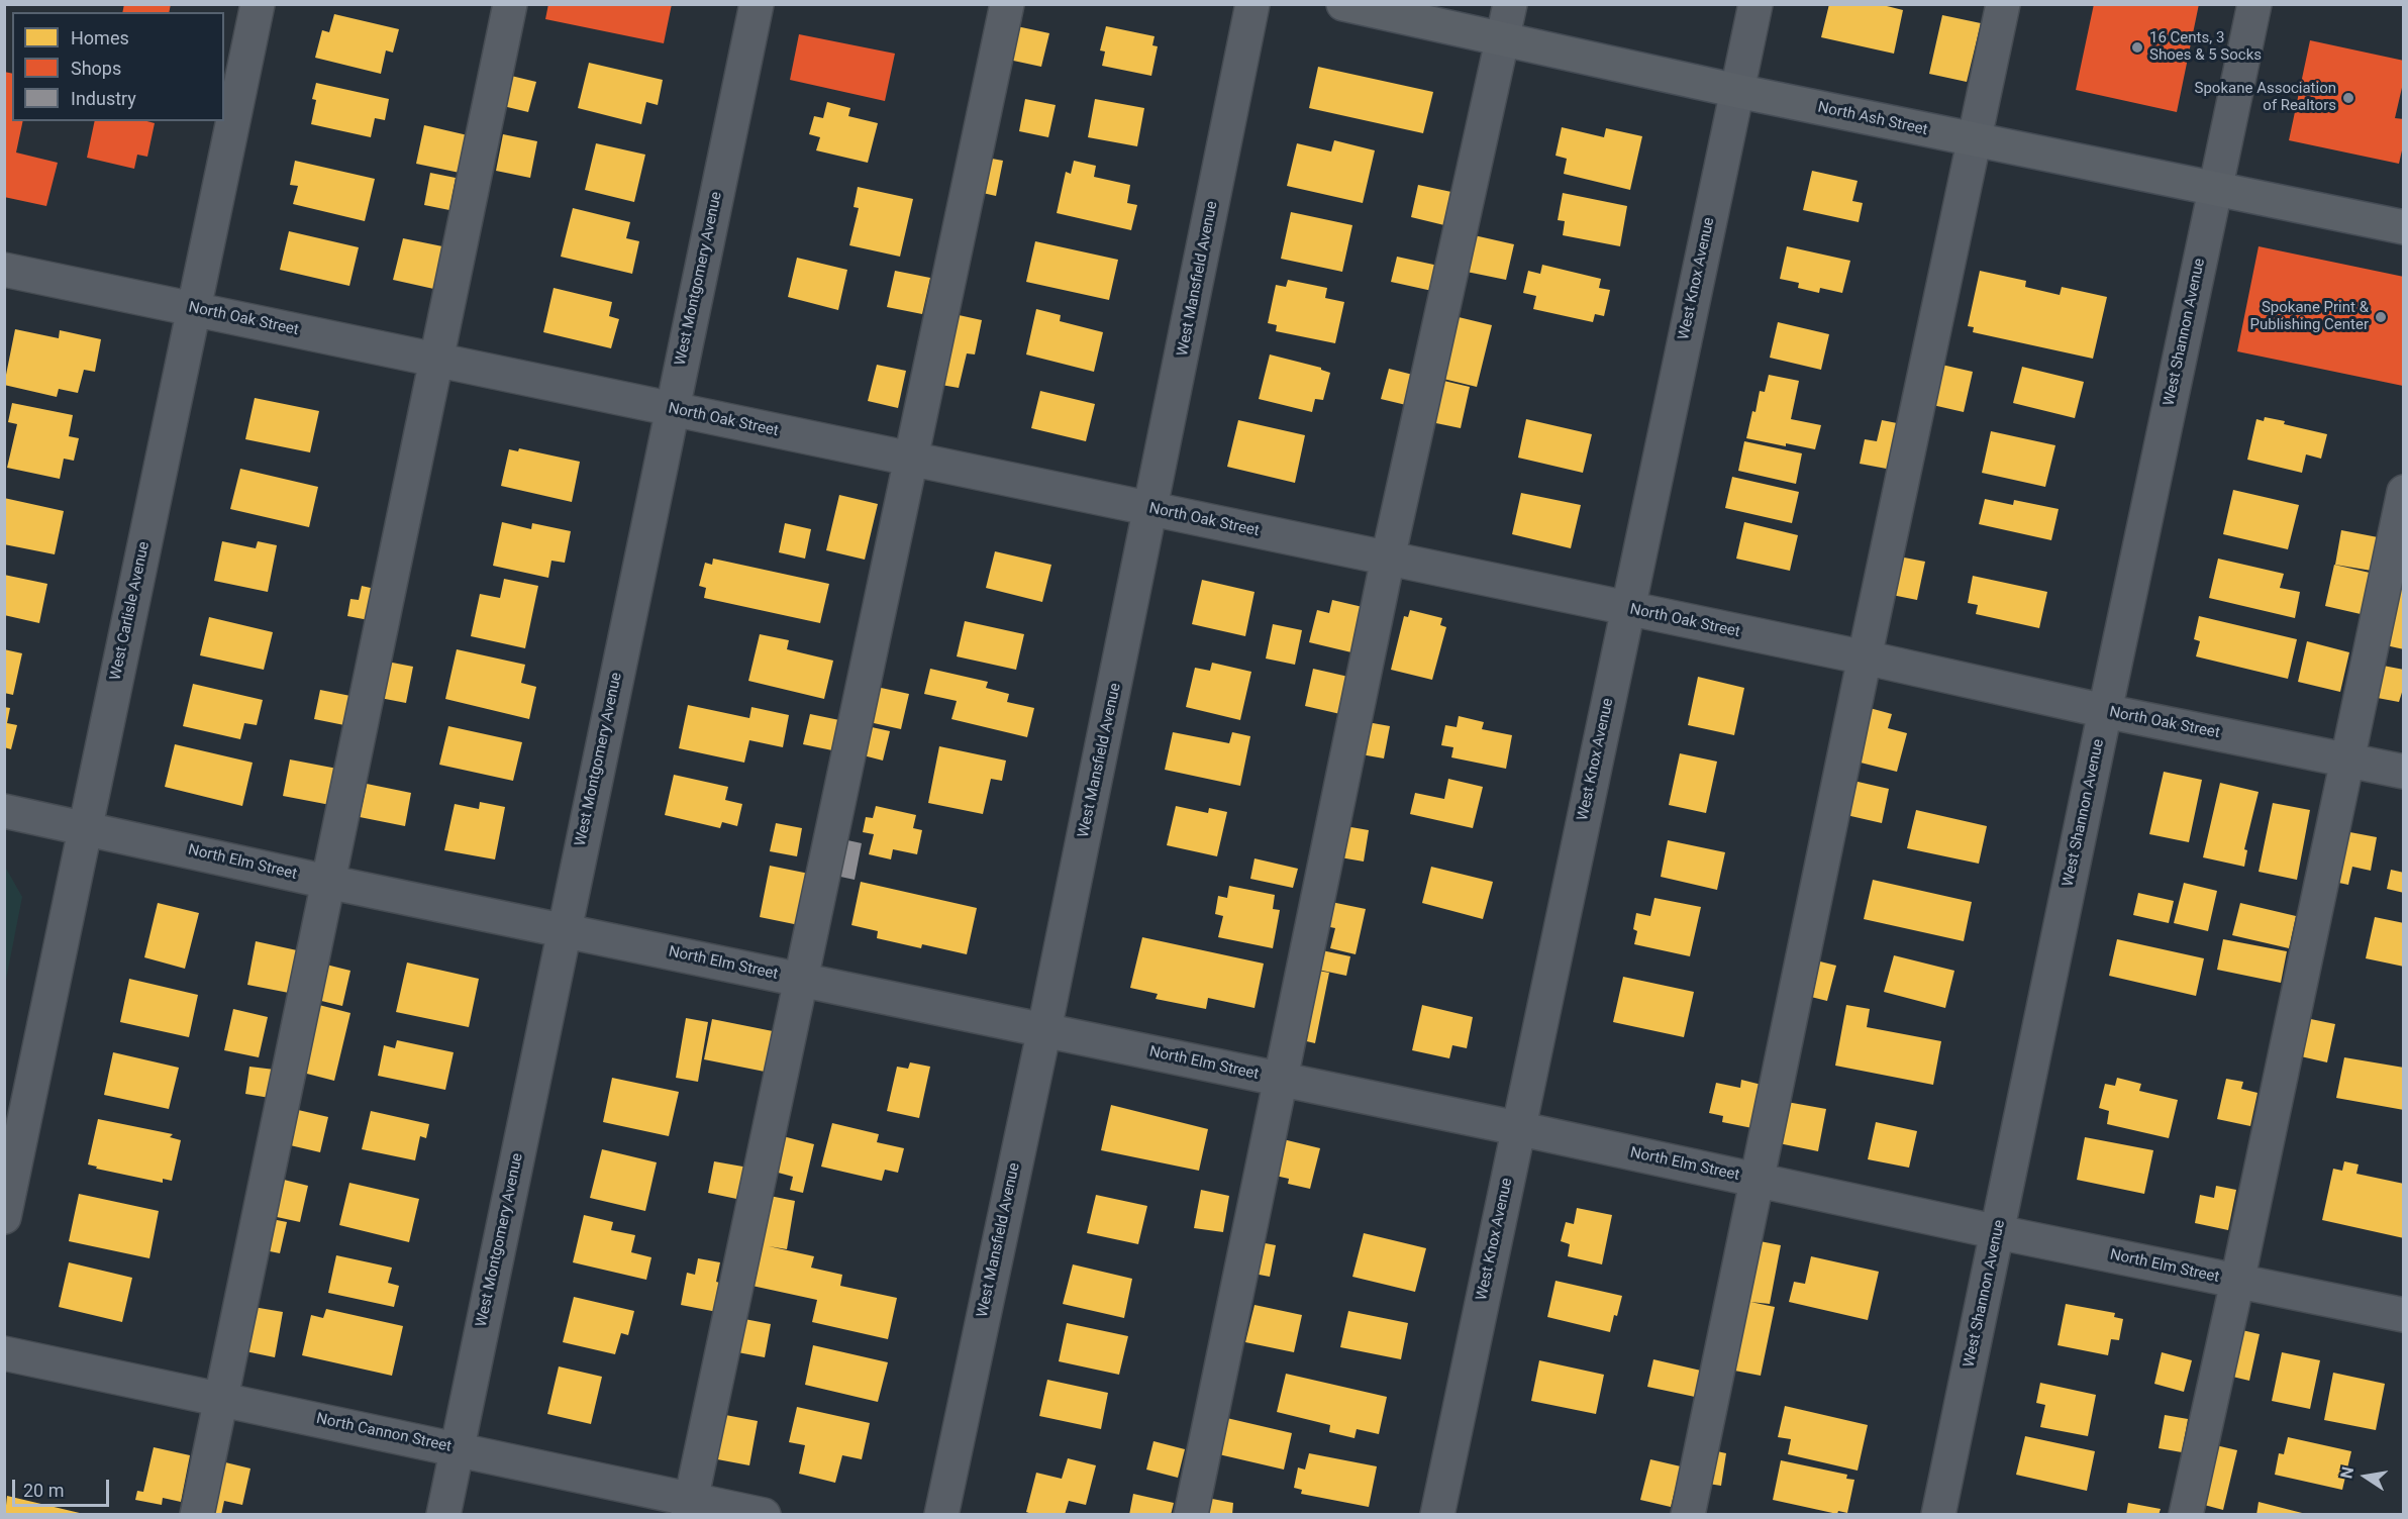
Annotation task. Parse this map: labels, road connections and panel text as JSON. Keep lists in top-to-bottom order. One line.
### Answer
{"streets":{"main road":["North Ash Street"],"street":["West Montgomery Avenue","West Mansfield Avenue","West Knox Avenue","North Oak Street","West Shannon Avenue","West Carlisle Avenue","North Elm Street","North Cannon Street"]},"crossings":[["North Ash Street","West Knox Avenue"],["North Ash Street","West Shannon Avenue"],["West Montgomery Avenue","North Oak Street"],["West Montgomery Avenue","North Elm Street"],["West Montgomery Avenue","North Cannon Street"],["West Mansfield Avenue","North Oak Street"],["West Mansfield Avenue","North Elm Street"],["West Knox Avenue","North Oak Street"],["West Knox Avenue","North Elm Street"],["North Oak Street","West Shannon Avenue"],["North Oak Street","West Carlisle Avenue"],["West Shannon Avenue","North Elm Street"],["West Carlisle Avenue","North Elm Street"]],"places":["16 Cents, 3 Shoes & 5 Socks","Spokane Association of Realtors","Spokane Print & Publishing Center"],"legend":["Homes","Shops","Industry"],"scale_bar":"20 m","north":"left"}
